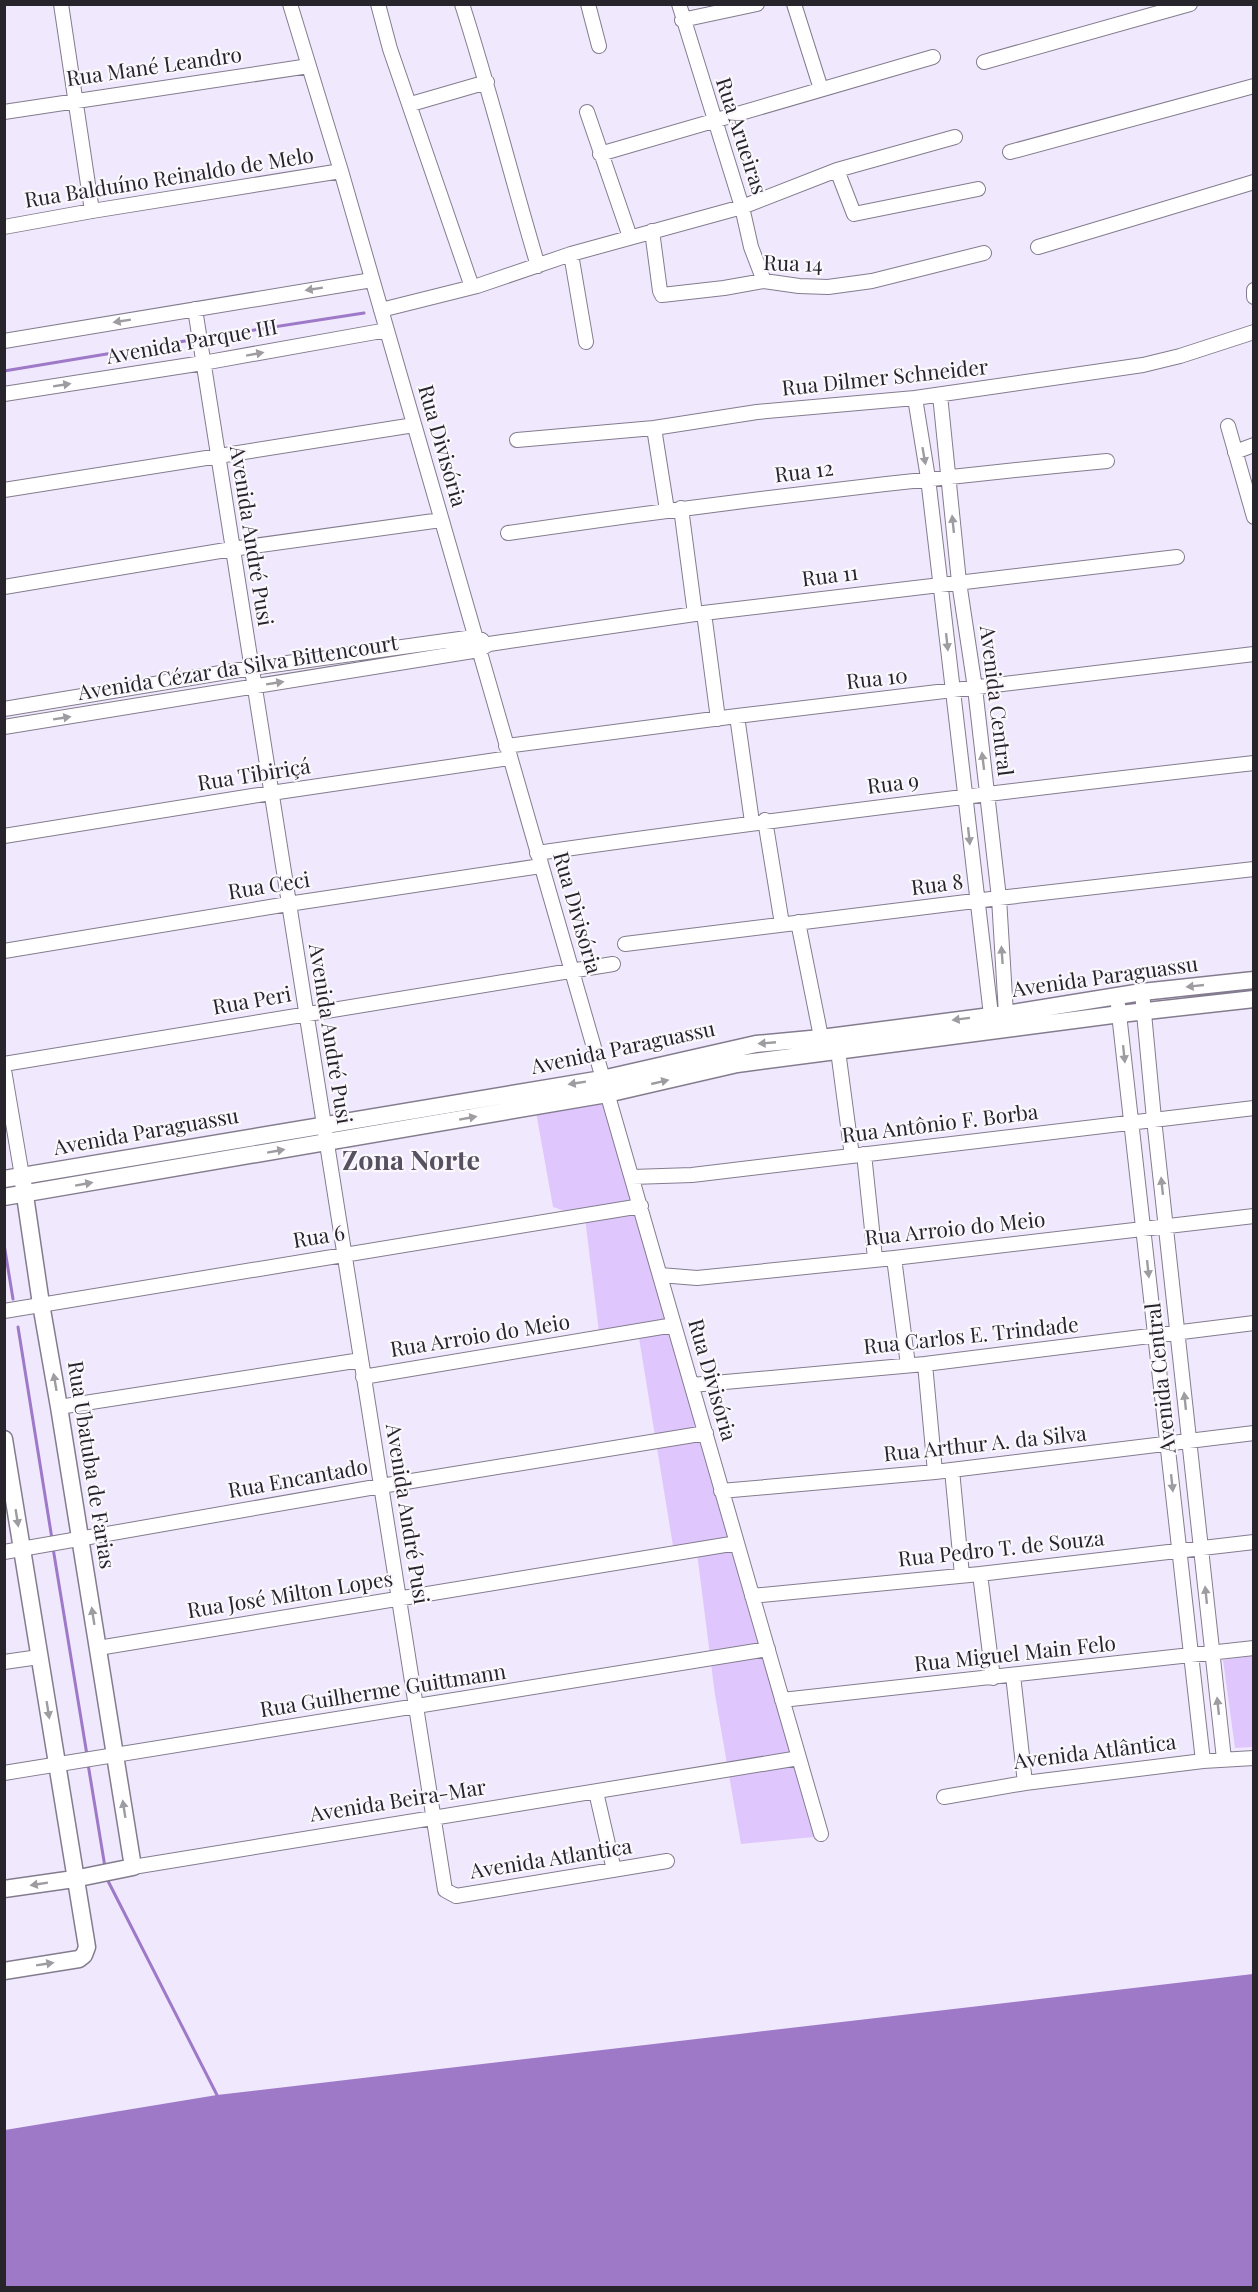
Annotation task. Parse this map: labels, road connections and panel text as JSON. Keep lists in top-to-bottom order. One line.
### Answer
{"streets":{"main road":["Avenida Paraguassu","Rua Ubatuba de Farias","Avenida Beira-Mar"],"street":["Rua Mané Leandro","Rua Arueiras","Rua Balduíno Reinaldo de Melo","Rua 14","Avenida Parque III","Rua Dilmer Schneider","Rua Divisória","Rua 12","Avenida André Pusi","Rua 11","Avenida Cézar da Silva Bittencourt","Rua 10","Avenida Central","Rua Tibiriçá","Rua 9","Rua 8","Rua Ceci","Rua Peri","Rua Antônio F. Borba","Rua Arroio do Meio","Rua 6","Rua Carlos E. Trindade","Rua Arthur A. da Silva","Rua Encantado","Rua Pedro T. de Souza","Rua José Milton Lopes","Rua Miguel Main Felo","Rua Guilherme Guittmann","Avenida Atlântica","Avenida Atlantica"]},"crossings":[["Rua Mané Leandro","Rua Divisória"],["Rua Arueiras","Rua 14"],["Rua Balduíno Reinaldo de Melo","Rua Divisória"],["Avenida Parque III","Rua Divisória"],["Avenida Parque III","Avenida André Pusi"],["Rua Dilmer Schneider","Avenida Central"],["Rua Divisória","Rua 11"],["Rua Divisória","Avenida Cézar da Silva Bittencourt"],["Rua Divisória","Rua 10"],["Rua Divisória","Rua Tibiriçá"],["Rua Divisória","Rua 9"],["Rua Divisória","Rua Ceci"],["Rua Divisória","Avenida Paraguassu"],["Rua Divisória","Rua Peri"],["Rua Divisória","Rua Antônio F. Borba"],["Rua Divisória","Rua Arroio do Meio"],["Rua Divisória","Rua 6"],["Rua Divisória","Rua Carlos E. Trindade"],["Rua Divisória","Rua Arthur A. da Silva"],["Rua Divisória","Rua Encantado"],["Rua Divisória","Rua Pedro T. de Souza"],["Rua Divisória","Rua José Milton Lopes"],["Rua Divisória","Rua Miguel Main Felo"],["Rua Divisória","Rua Guilherme Guittmann"],["Rua Divisória","Avenida Beira-Mar"],["Rua 12","Avenida Central"],["Avenida André Pusi","Avenida Cézar da Silva Bittencourt"],["Avenida André Pusi","Rua Tibiriçá"],["Avenida André Pusi","Rua Ceci"],["Avenida André Pusi","Avenida Paraguassu"],["Avenida André Pusi","Rua Peri"],["Avenida André Pusi","Rua Arroio do Meio"],["Avenida André Pusi","Rua 6"],["Avenida André Pusi","Rua Encantado"],["Avenida André Pusi","Rua José Milton Lopes"],["Avenida André Pusi","Rua Guilherme Guittmann"],["Avenida André Pusi","Avenida Beira-Mar"],["Avenida André Pusi","Avenida Atlantica"],["Rua 11","Avenida Cézar da Silva Bittencourt"],["Rua 11","Avenida Central"],["Rua 10","Avenida Central"],["Rua 10","Rua Tibiriçá"],["Avenida Central","Rua 9"],["Avenida Central","Rua 8"],["Avenida Central","Avenida Paraguassu"],["Avenida Central","Rua Antônio F. Borba"],["Avenida Central","Rua Arroio do Meio"],["Avenida Central","Rua Carlos E. Trindade"],["Avenida Central","Rua Arthur A. da Silva"],["Avenida Central","Rua Pedro T. de Souza"],["Avenida Central","Rua Miguel Main Felo"],["Avenida Central","Avenida Atlântica"],["Rua 9","Rua Ceci"],["Avenida Paraguassu","Rua Ubatuba de Farias"],["Rua Arroio do Meio","Rua Ubatuba de Farias"],["Rua 6","Rua Ubatuba de Farias"],["Rua Ubatuba de Farias","Rua Encantado"],["Rua Ubatuba de Farias","Rua José Milton Lopes"],["Rua Ubatuba de Farias","Rua Guilherme Guittmann"],["Rua Ubatuba de Farias","Avenida Beira-Mar"]],"one_way":["Rua Ubatuba de Farias"],"districts":["Zona Norte"]}
